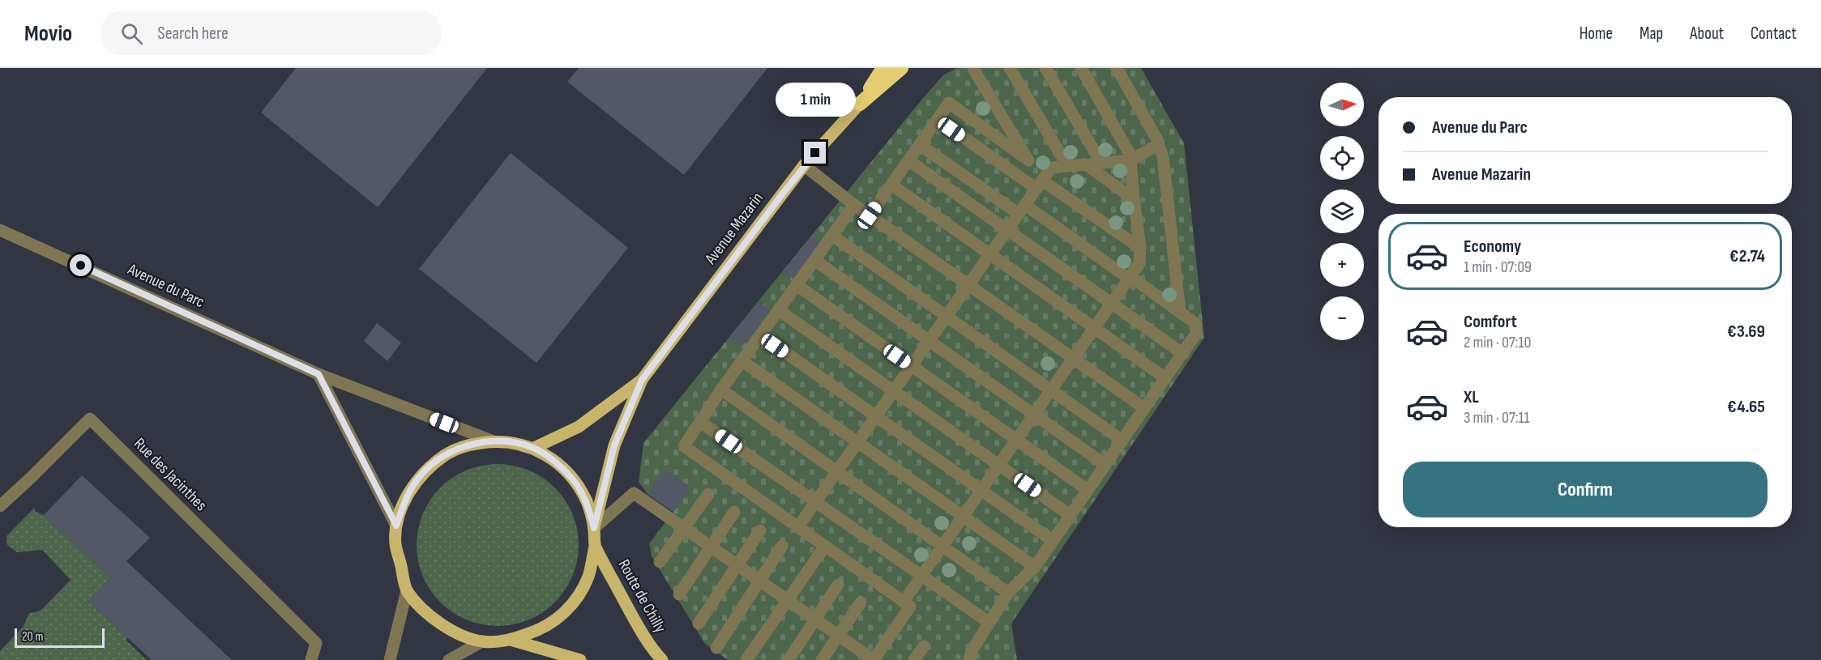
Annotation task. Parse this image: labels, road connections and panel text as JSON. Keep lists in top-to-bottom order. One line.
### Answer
{"streets":{"main road":["Avenue Mazarin","Route de Chilly"],"street":["Avenue du Parc","Rue des Jacinthes"]},"scale_bar":"20 m","north":"right","page":{"header":"Movio","search":"Search here","nav":["Home","Map","About","Contact"],"map_buttons":["+","−"],"bubble":"1 min","banner":["Avenue du Parc","Avenue Mazarin"],"list":[{"name":"Economy","note":"1 min · 07:09","value":"€2.74"},{"name":"Comfort","note":"2 min · 07:10","value":"€3.69"},{"name":"XL","note":"3 min · 07:11","value":"€4.65"}],"buttons":"Confirm","scale":"20 m"}}
